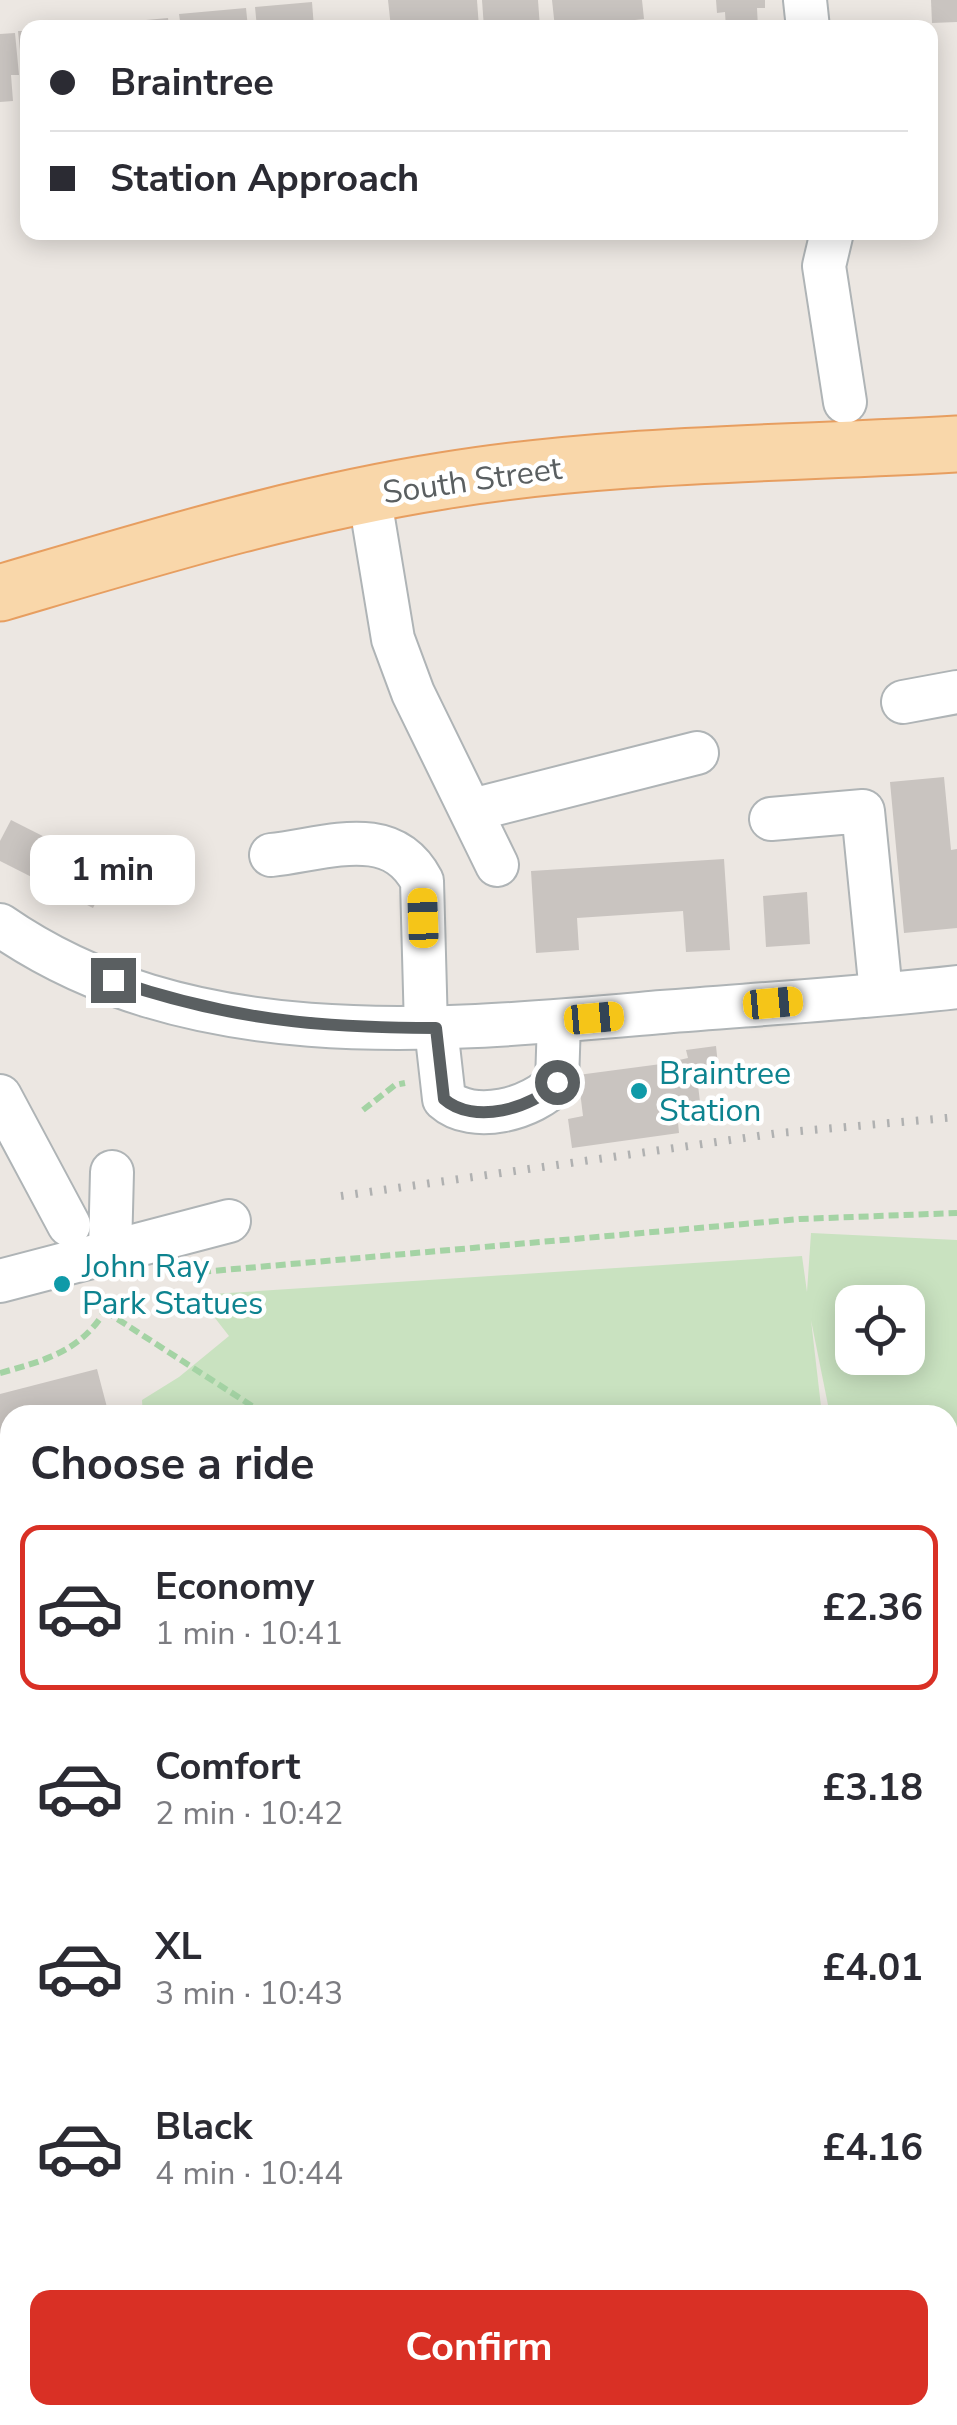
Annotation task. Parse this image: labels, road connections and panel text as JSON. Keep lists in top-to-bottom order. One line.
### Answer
{"streets":{"main road":["South Street"]},"places":["Braintree Station","John Ray Park Statues"],"page":{"banner":["Braintree","Station Approach"],"bubble":"1 min","heading":"Choose a ride","list":[{"name":"Economy","note":"1 min · 10:41","value":"£2.36"},{"name":"Comfort","note":"2 min · 10:42","value":"£3.18"},{"name":"XL","note":"3 min · 10:43","value":"£4.01"},{"name":"Black","note":"4 min · 10:44","value":"£4.16"}],"buttons":"Confirm"}}
